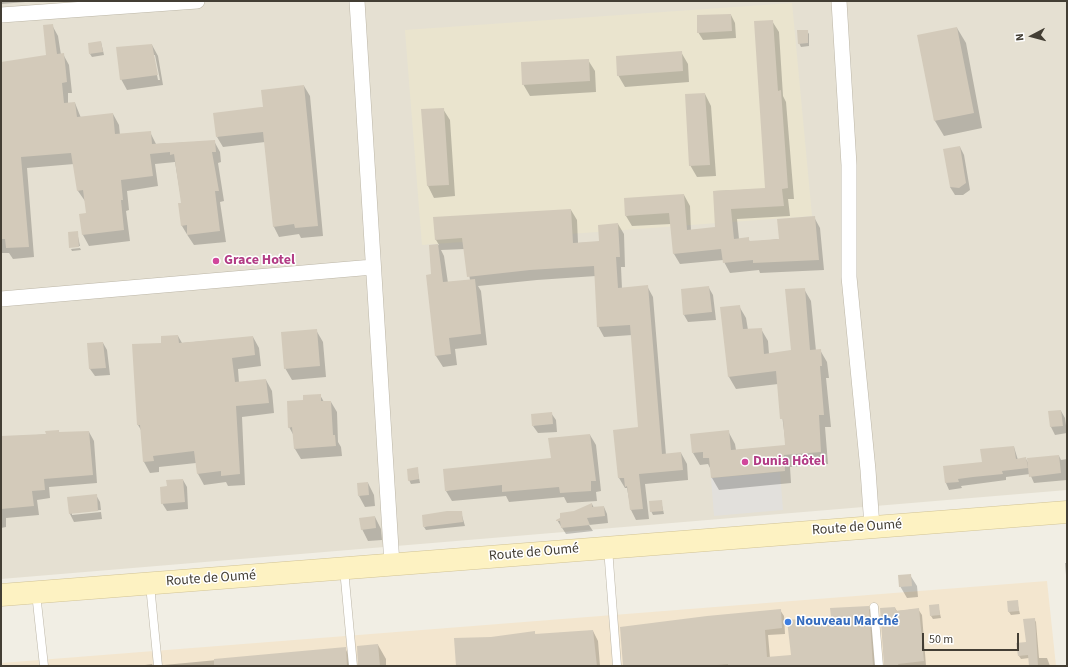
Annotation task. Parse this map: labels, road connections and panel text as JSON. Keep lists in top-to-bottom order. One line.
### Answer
{"streets":{"street":["Route de Oumé"]},"places":["Grace Hotel","Dunia Hôtel","Nouveau Marché"],"scale_bar":"50 m","north":"left"}
